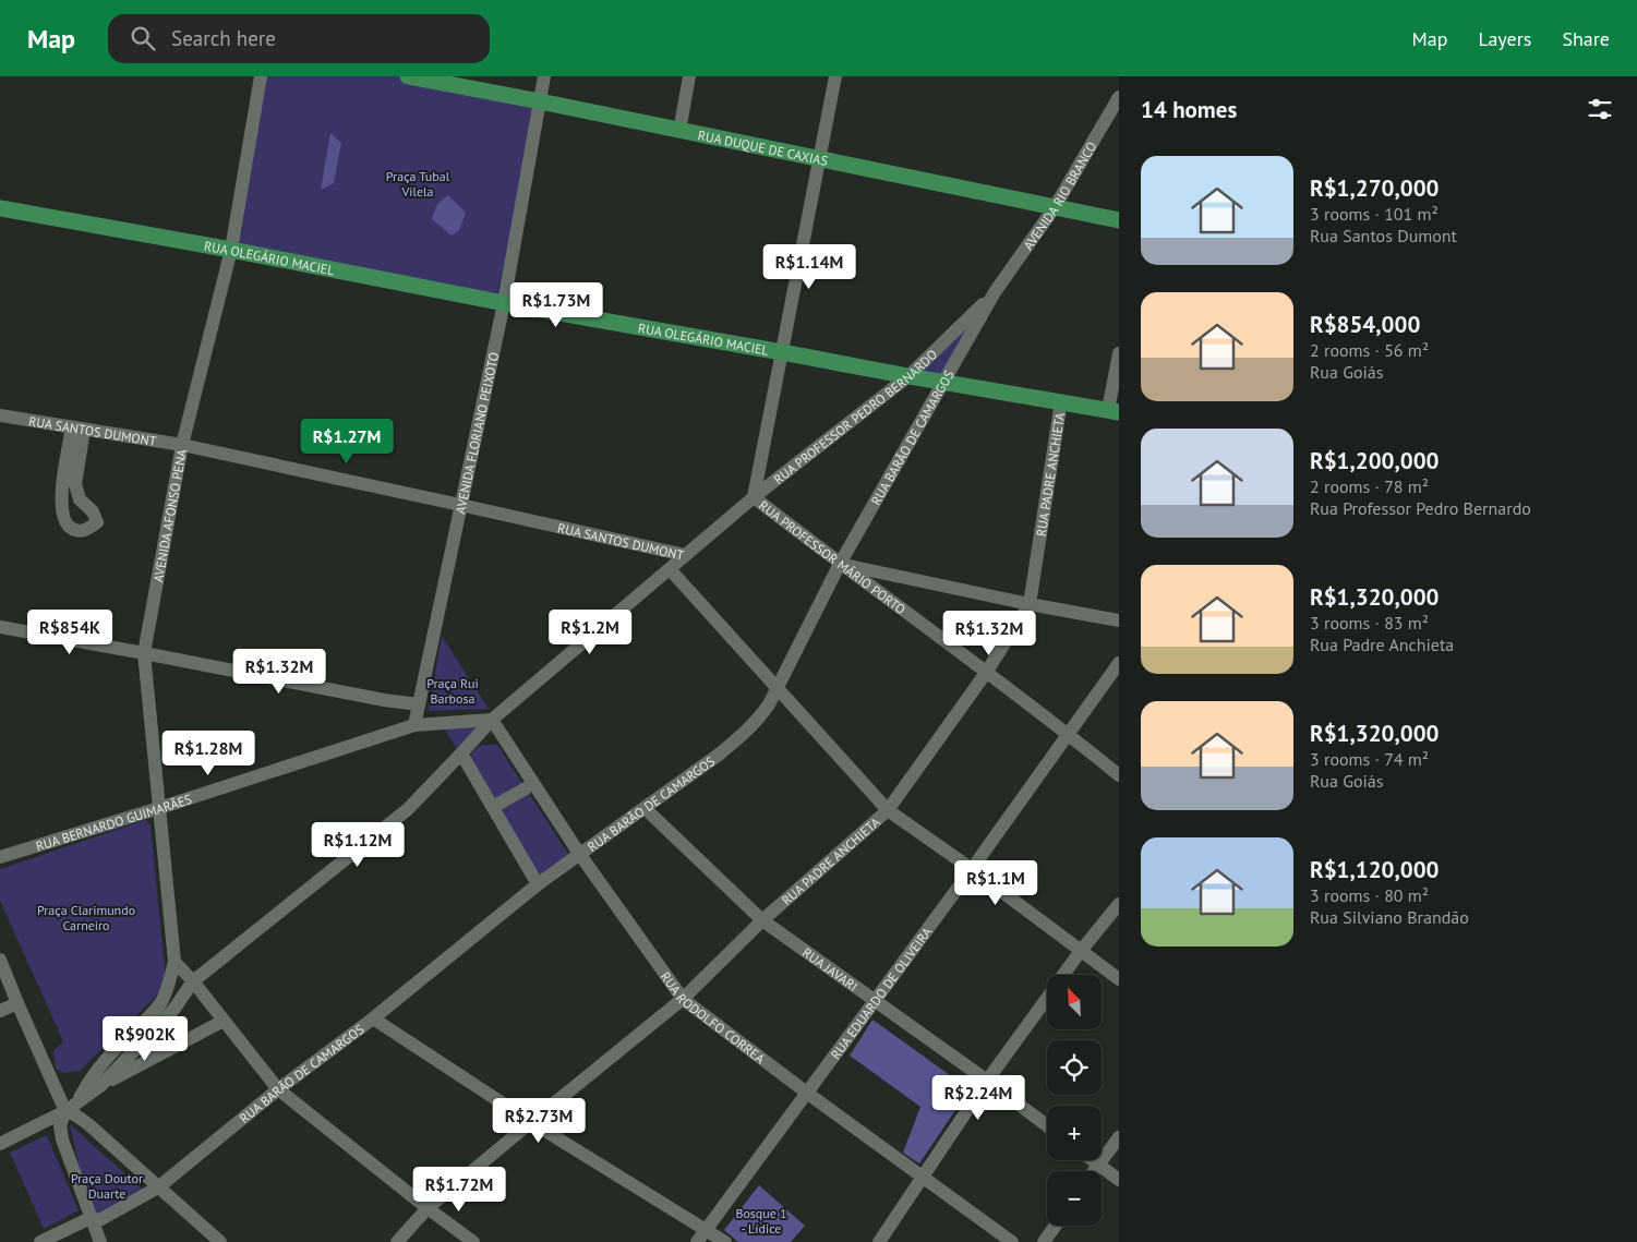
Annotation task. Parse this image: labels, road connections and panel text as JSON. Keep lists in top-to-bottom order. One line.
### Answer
{"streets":{"main road":["RUA DUQUE DE CAXIAS","RUA OLEGÁRIO MACIEL"],"street":["AVENIDA RIO BRANCO","RUA PROFESSOR PEDRO BERNARDO","RUA SANTOS DUMONT","AVENIDA FLORIANO PEIXOTO","RUA BARÃO DE CAMARGOS","RUA PADRE ANCHIETA","AVENIDA AFONSO PENA","RUA PROFESSOR MÁRIO PORTO","RUA BERNARDO GUIMARÃES","RUA JAVARI","RUA EDUARDO DE OLIVEIRA","RUA RODOLFO CORREA"]},"crossings":[["RUA DUQUE DE CAXIAS","AVENIDA RIO BRANCO"],["RUA DUQUE DE CAXIAS","AVENIDA FLORIANO PEIXOTO"],["AVENIDA RIO BRANCO","RUA PROFESSOR PEDRO BERNARDO"],["AVENIDA RIO BRANCO","RUA BARÃO DE CAMARGOS"],["RUA OLEGÁRIO MACIEL","RUA PROFESSOR PEDRO BERNARDO"],["RUA OLEGÁRIO MACIEL","AVENIDA FLORIANO PEIXOTO"],["RUA OLEGÁRIO MACIEL","RUA BARÃO DE CAMARGOS"],["RUA OLEGÁRIO MACIEL","RUA PADRE ANCHIETA"],["RUA OLEGÁRIO MACIEL","AVENIDA AFONSO PENA"],["RUA PROFESSOR PEDRO BERNARDO","RUA SANTOS DUMONT"],["RUA PROFESSOR PEDRO BERNARDO","RUA BARÃO DE CAMARGOS"],["RUA PROFESSOR PEDRO BERNARDO","RUA PROFESSOR MÁRIO PORTO"],["RUA SANTOS DUMONT","AVENIDA FLORIANO PEIXOTO"],["RUA SANTOS DUMONT","RUA BARÃO DE CAMARGOS"],["RUA SANTOS DUMONT","RUA PADRE ANCHIETA"],["RUA SANTOS DUMONT","AVENIDA AFONSO PENA"],["RUA SANTOS DUMONT","RUA EDUARDO DE OLIVEIRA"],["AVENIDA FLORIANO PEIXOTO","RUA BERNARDO GUIMARÃES"],["RUA BARÃO DE CAMARGOS","RUA PROFESSOR MÁRIO PORTO"],["RUA BARÃO DE CAMARGOS","RUA JAVARI"],["RUA BARÃO DE CAMARGOS","RUA RODOLFO CORREA"],["RUA PADRE ANCHIETA","RUA PROFESSOR MÁRIO PORTO"],["RUA PADRE ANCHIETA","RUA JAVARI"],["RUA PADRE ANCHIETA","RUA RODOLFO CORREA"],["AVENIDA AFONSO PENA","RUA BERNARDO GUIMARÃES"],["RUA PROFESSOR MÁRIO PORTO","RUA EDUARDO DE OLIVEIRA"],["RUA BERNARDO GUIMARÃES","RUA RODOLFO CORREA"],["RUA JAVARI","RUA EDUARDO DE OLIVEIRA"],["RUA EDUARDO DE OLIVEIRA","RUA RODOLFO CORREA"]],"parks":["Praça Tubal Vilela","Praça Rui Barbosa","Praça Clarimundo Carneiro","Praça Doutor Duarte","Bosque 1 - Lídice"],"north":"top left","page":{"header":"Map","search":"Search here","nav":["Map","Layers","Share"],"heading":"14 homes","list":[{"name":"R$1,270,000","note":"3 rooms · 101 m² · Rua Santos Dumont"},{"name":"R$854,000","note":"2 rooms · 56 m² · Rua Goiás"},{"name":"R$1,200,000","note":"2 rooms · 78 m² · Rua Professor Pedro Bernardo"},{"name":"R$1,320,000","note":"3 rooms · 83 m² · Rua Padre Anchieta"},{"name":"R$1,320,000","note":"3 rooms · 74 m² · Rua Goiás"},{"name":"R$1,120,000","note":"3 rooms · 80 m² · Rua Silviano Brandão"}],"price":["R$1.14M","R$1.73M","R$1.27M","R$854K","R$1.2M","R$1.32M","R$1.32M","R$1.28M","R$1.12M","R$1.1M","R$902K","R$2.24M","R$2.73M","R$1.72M"],"map_buttons":["+","−"]}}
